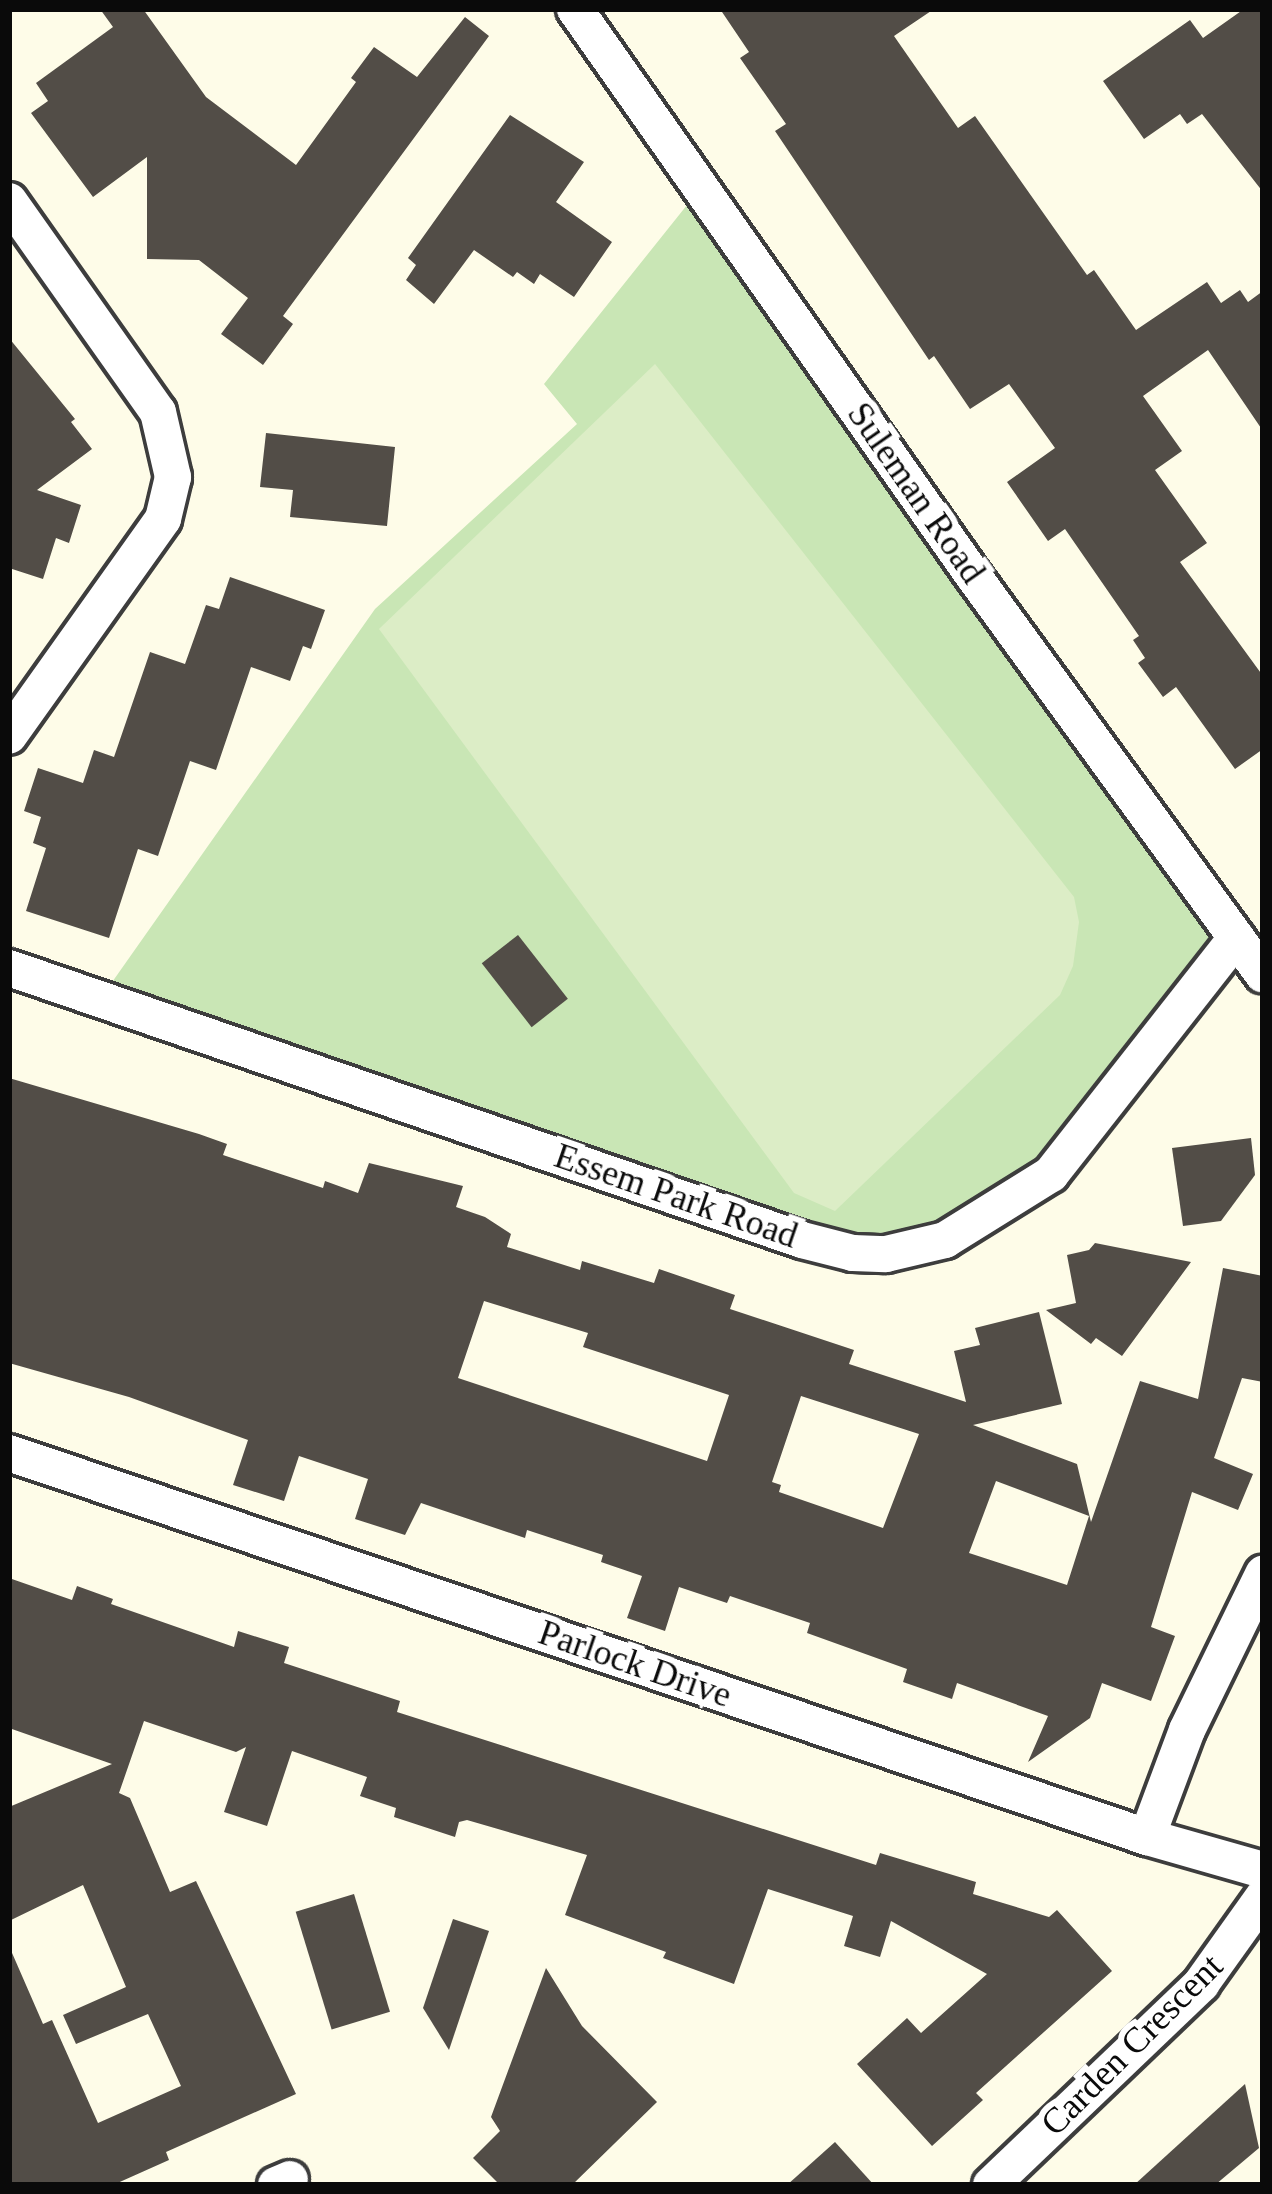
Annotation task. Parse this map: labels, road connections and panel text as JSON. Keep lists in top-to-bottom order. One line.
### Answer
{"streets":{"street":["Suleman Road","Essem Park Road","Parlock Drive","Carden Crescent"]},"crossings":[["Suleman Road","Essem Park Road"]]}
